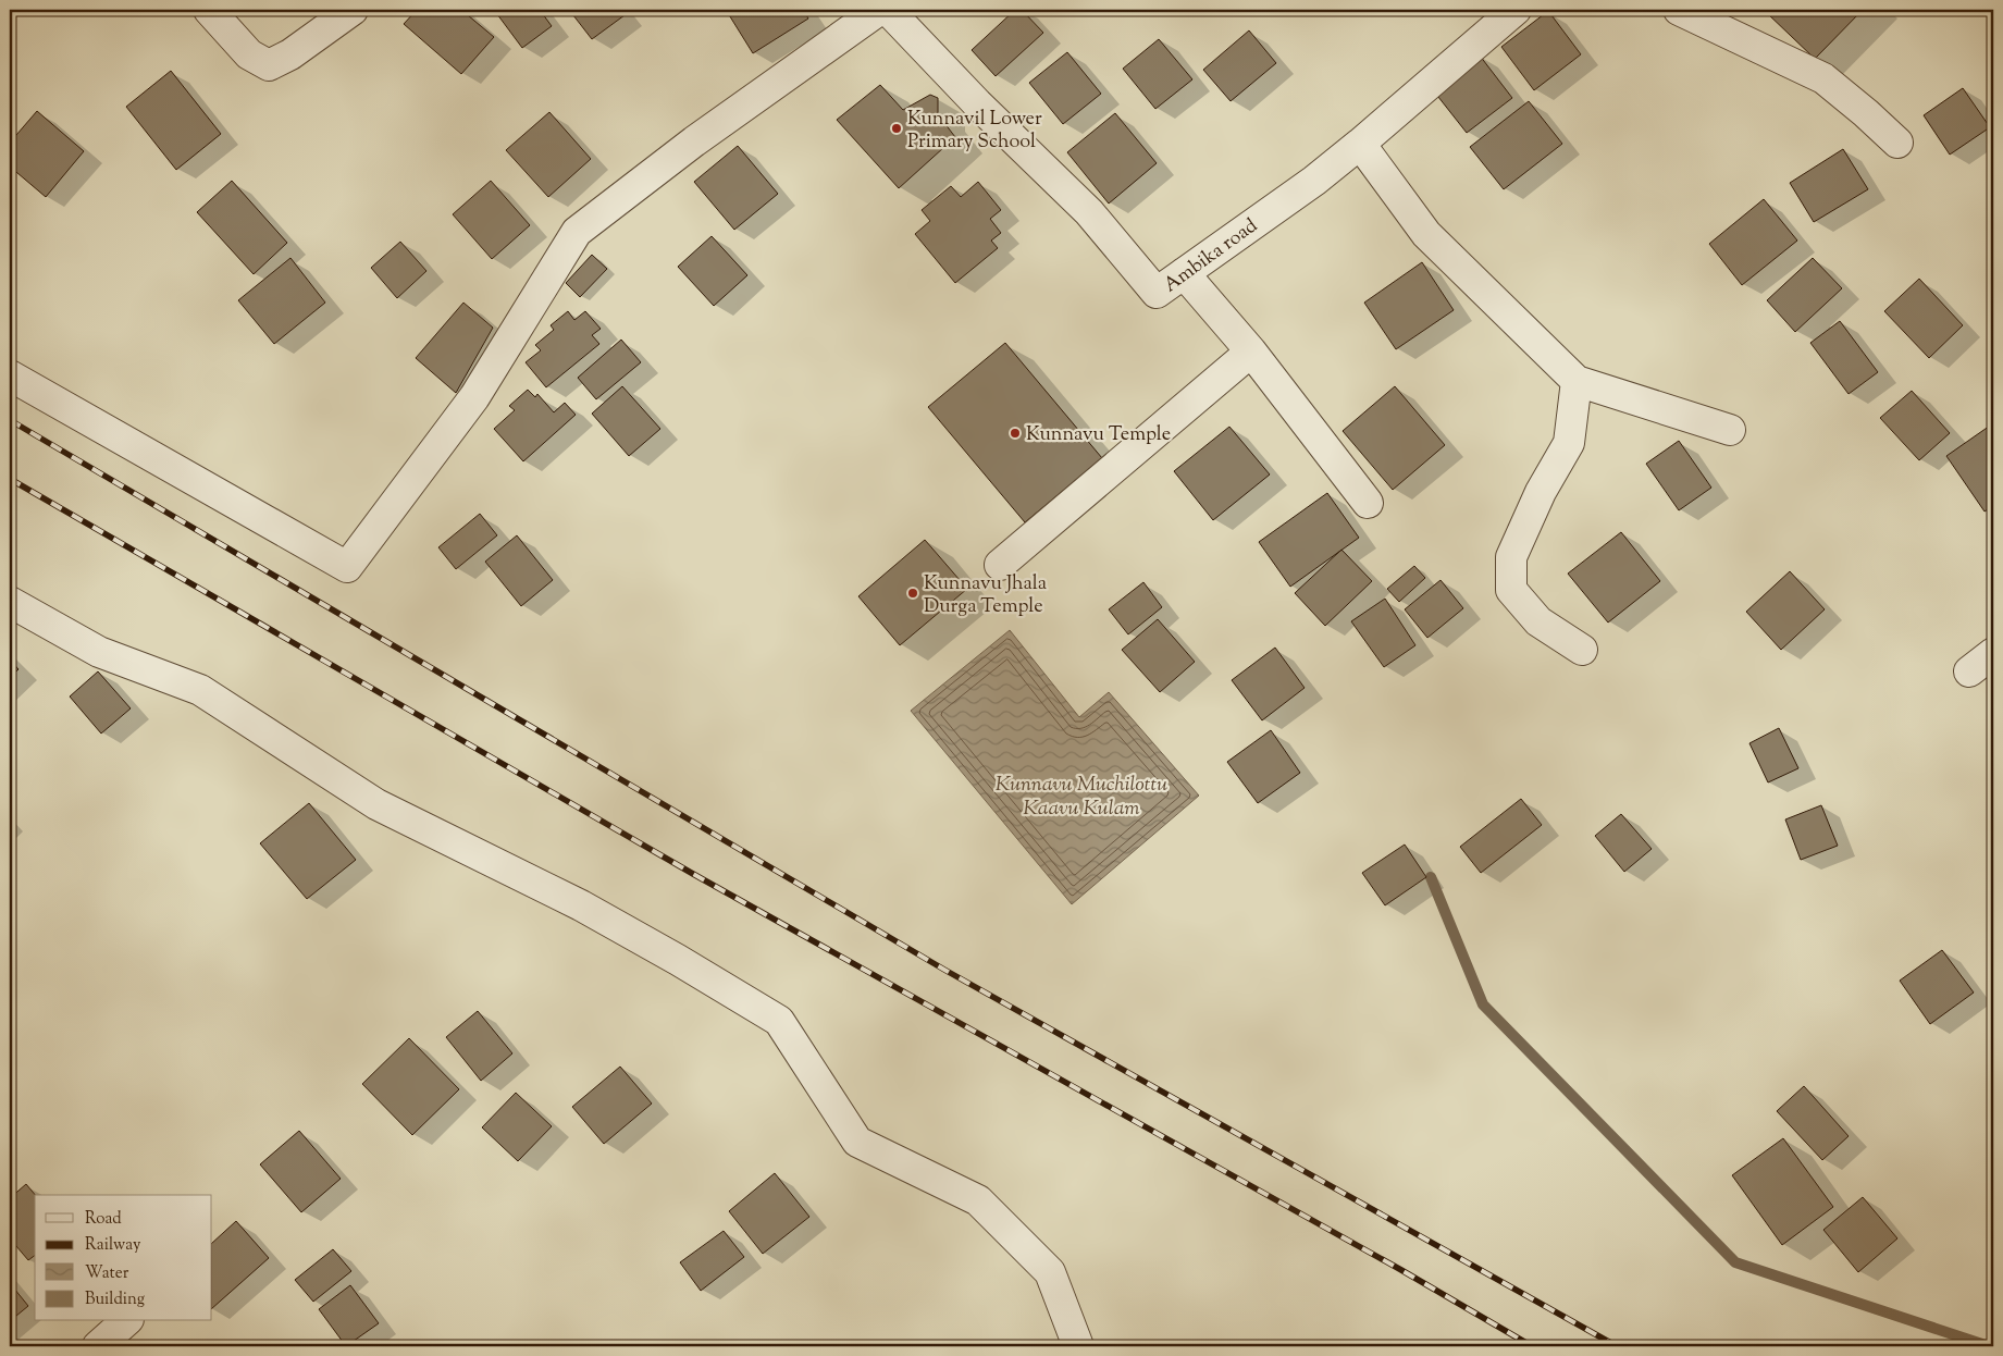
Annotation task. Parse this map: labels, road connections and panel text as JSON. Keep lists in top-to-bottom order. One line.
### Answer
{"streets":{"street":["Ambika road"]},"water":["Kunnavu Muchilottu Kaavu Kulam"],"places":["Kunnavil Lower Primary School","Kunnavu Temple","Kunnavu Jhala Durga Temple"],"legend":["Road","Railway","Water","Building"]}
